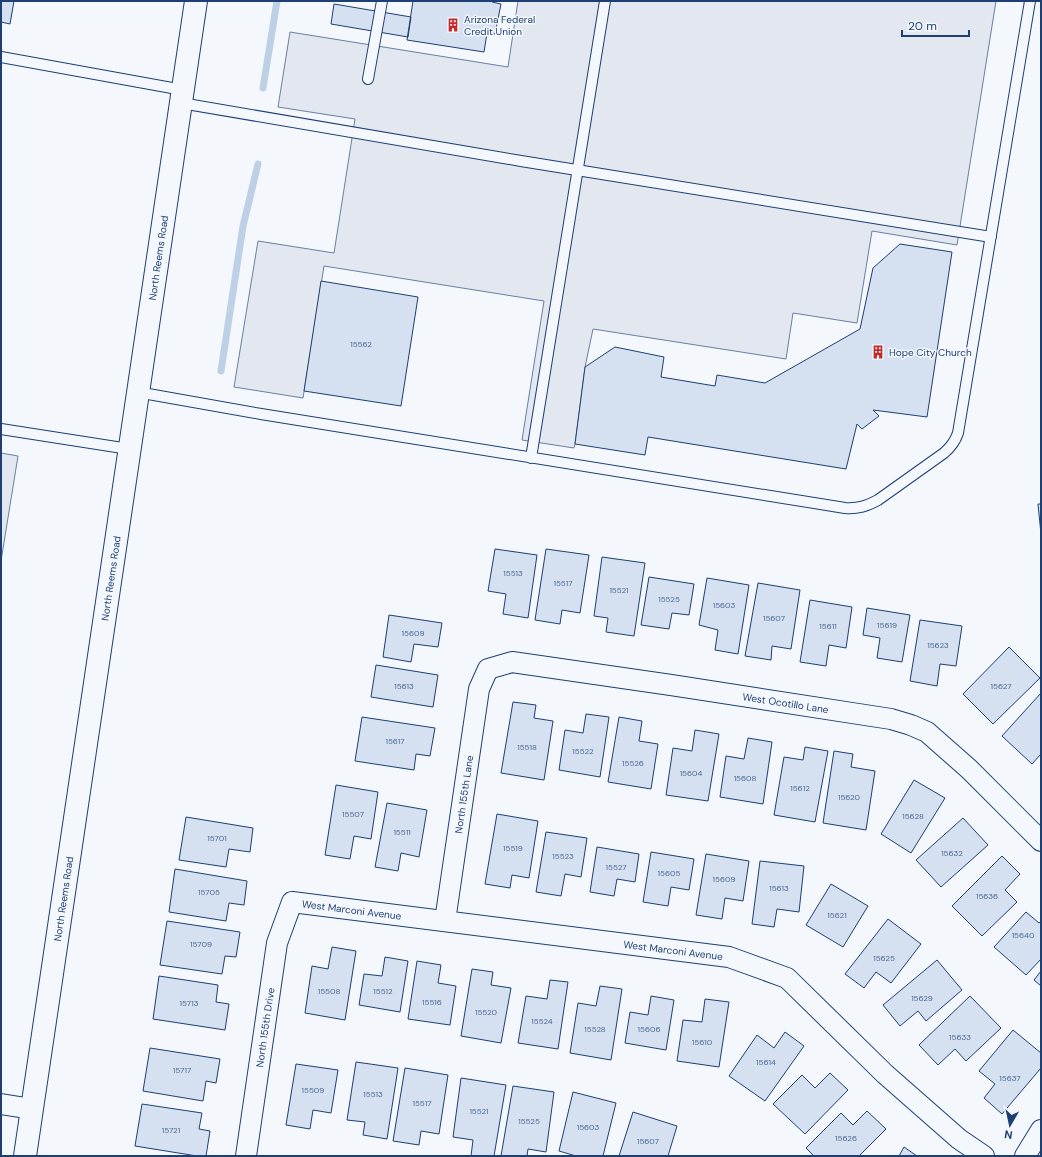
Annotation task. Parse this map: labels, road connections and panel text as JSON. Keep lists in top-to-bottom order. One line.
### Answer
{"streets":{"main road":["North Reems Road"],"street":["West Ocotillo Lane","North 155th Lane","West Marconi Avenue","North 155th Drive"]},"crossings":[["West Ocotillo Lane","North 155th Lane"],["North 155th Lane","West Marconi Avenue"],["West Marconi Avenue","North 155th Drive"]],"places":{"building":["Arizona Federal Credit Union","Hope City Church"]},"house_numbers":["15562","15513","15517","15521","15525","15603","15607","15619","15611","15609","15623","15613","15627","15617","15518","15522","15526","15604","15608","15612","15620","15507","15628","15511","15701","15519","15632","15523","15527","15605","15609","15613","15705","15636","15621","15640","15709","15625","15508","15512","15629","15516","15713","15520","15524","15528","15606","15633","15610","15614","15717","15637","15509","15513","15517","15521","15525","15603","15721","15626","15607"],"scale_bar":"20 m","north":"bottom"}
